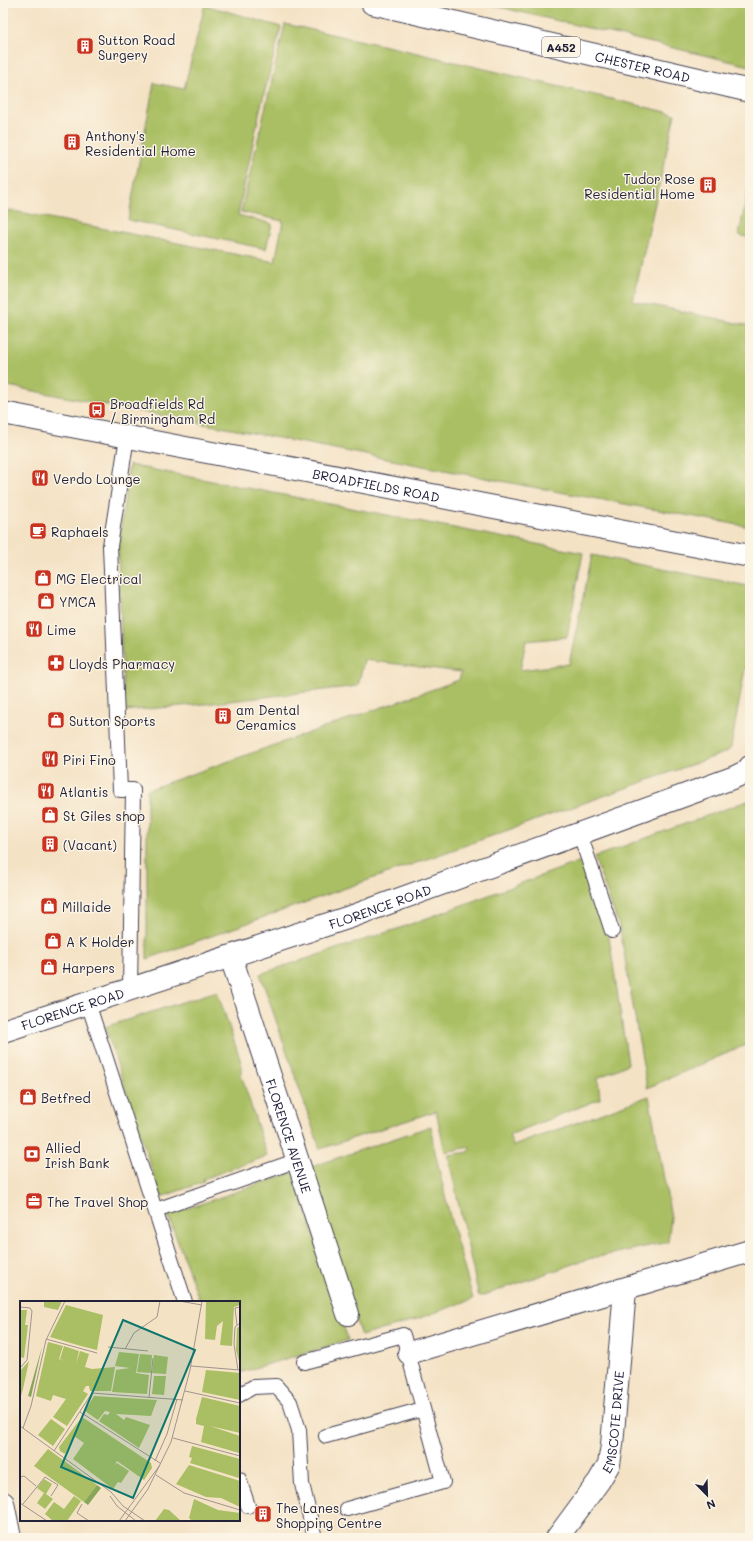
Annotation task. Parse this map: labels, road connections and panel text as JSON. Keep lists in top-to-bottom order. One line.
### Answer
{"streets":{"main road":["A452","CHESTER ROAD","BROADFIELDS ROAD","FLORENCE ROAD","FLORENCE AVENUE","EMSCOTE DRIVE"]},"crossings":[["FLORENCE ROAD","FLORENCE AVENUE"]],"places":{"building":["Sutton Road Surgery","Anthony's Residential Home","Tudor Rose Residential Home","am Dental Ceramics","(Vacant)","The Lanes Shopping Centre"],"bus stop":["Broadfields Rd / Birmingham Rd"],"restaurant":["Verdo Lounge","Lime","Piri Fino","Atlantis"],"cafe":["Raphaels"],"shop":["MG Electrical","YMCA","Sutton Sports","St Giles shop","Millaide","A K Holder","Harpers","Betfred"],"pharmacy":["Lloyds Pharmacy"],"bank":["Allied Irish Bank"],"office":["The Travel Shop"]},"north":"bottom right"}
